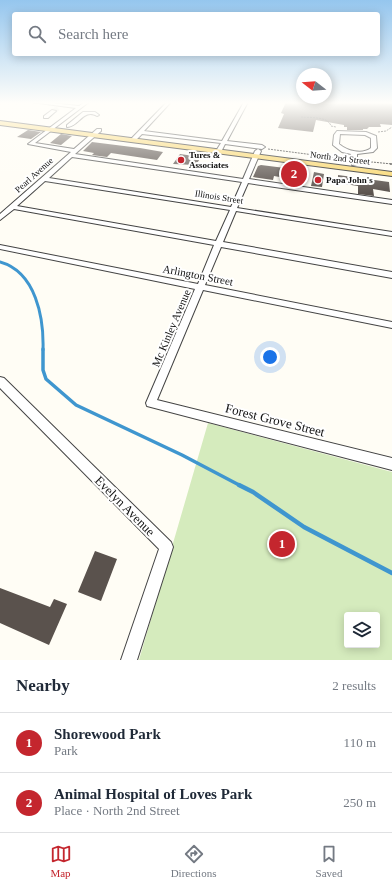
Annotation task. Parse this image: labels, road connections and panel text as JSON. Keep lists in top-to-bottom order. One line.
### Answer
{"streets":{"main road":["North 2nd Street"],"street":["Pearl Avenue","Illinois Street","Arlington Street","Mc Kinley Avenue","Forest Grove Street","Evelyn Avenue"]},"crossings":[["North 2nd Street","Pearl Avenue"],["North 2nd Street","Mc Kinley Avenue"],["Pearl Avenue","Illinois Street"],["Illinois Street","Mc Kinley Avenue"],["Arlington Street","Mc Kinley Avenue"],["Mc Kinley Avenue","Forest Grove Street"]],"places":["Tures & Associates","Papa John's"],"north":"left","page":{"search":"Search here","pins":["2","1"],"heading":["Nearby","2 results"],"list":[{"mark":"1","name":"Shorewood Park","note":"Park","value":"110 m"},{"mark":"2","name":"Animal Hospital of Loves Park","note":"Place · North 2nd Street","value":"250 m"}],"nav":["Map","Directions","Saved"]}}
